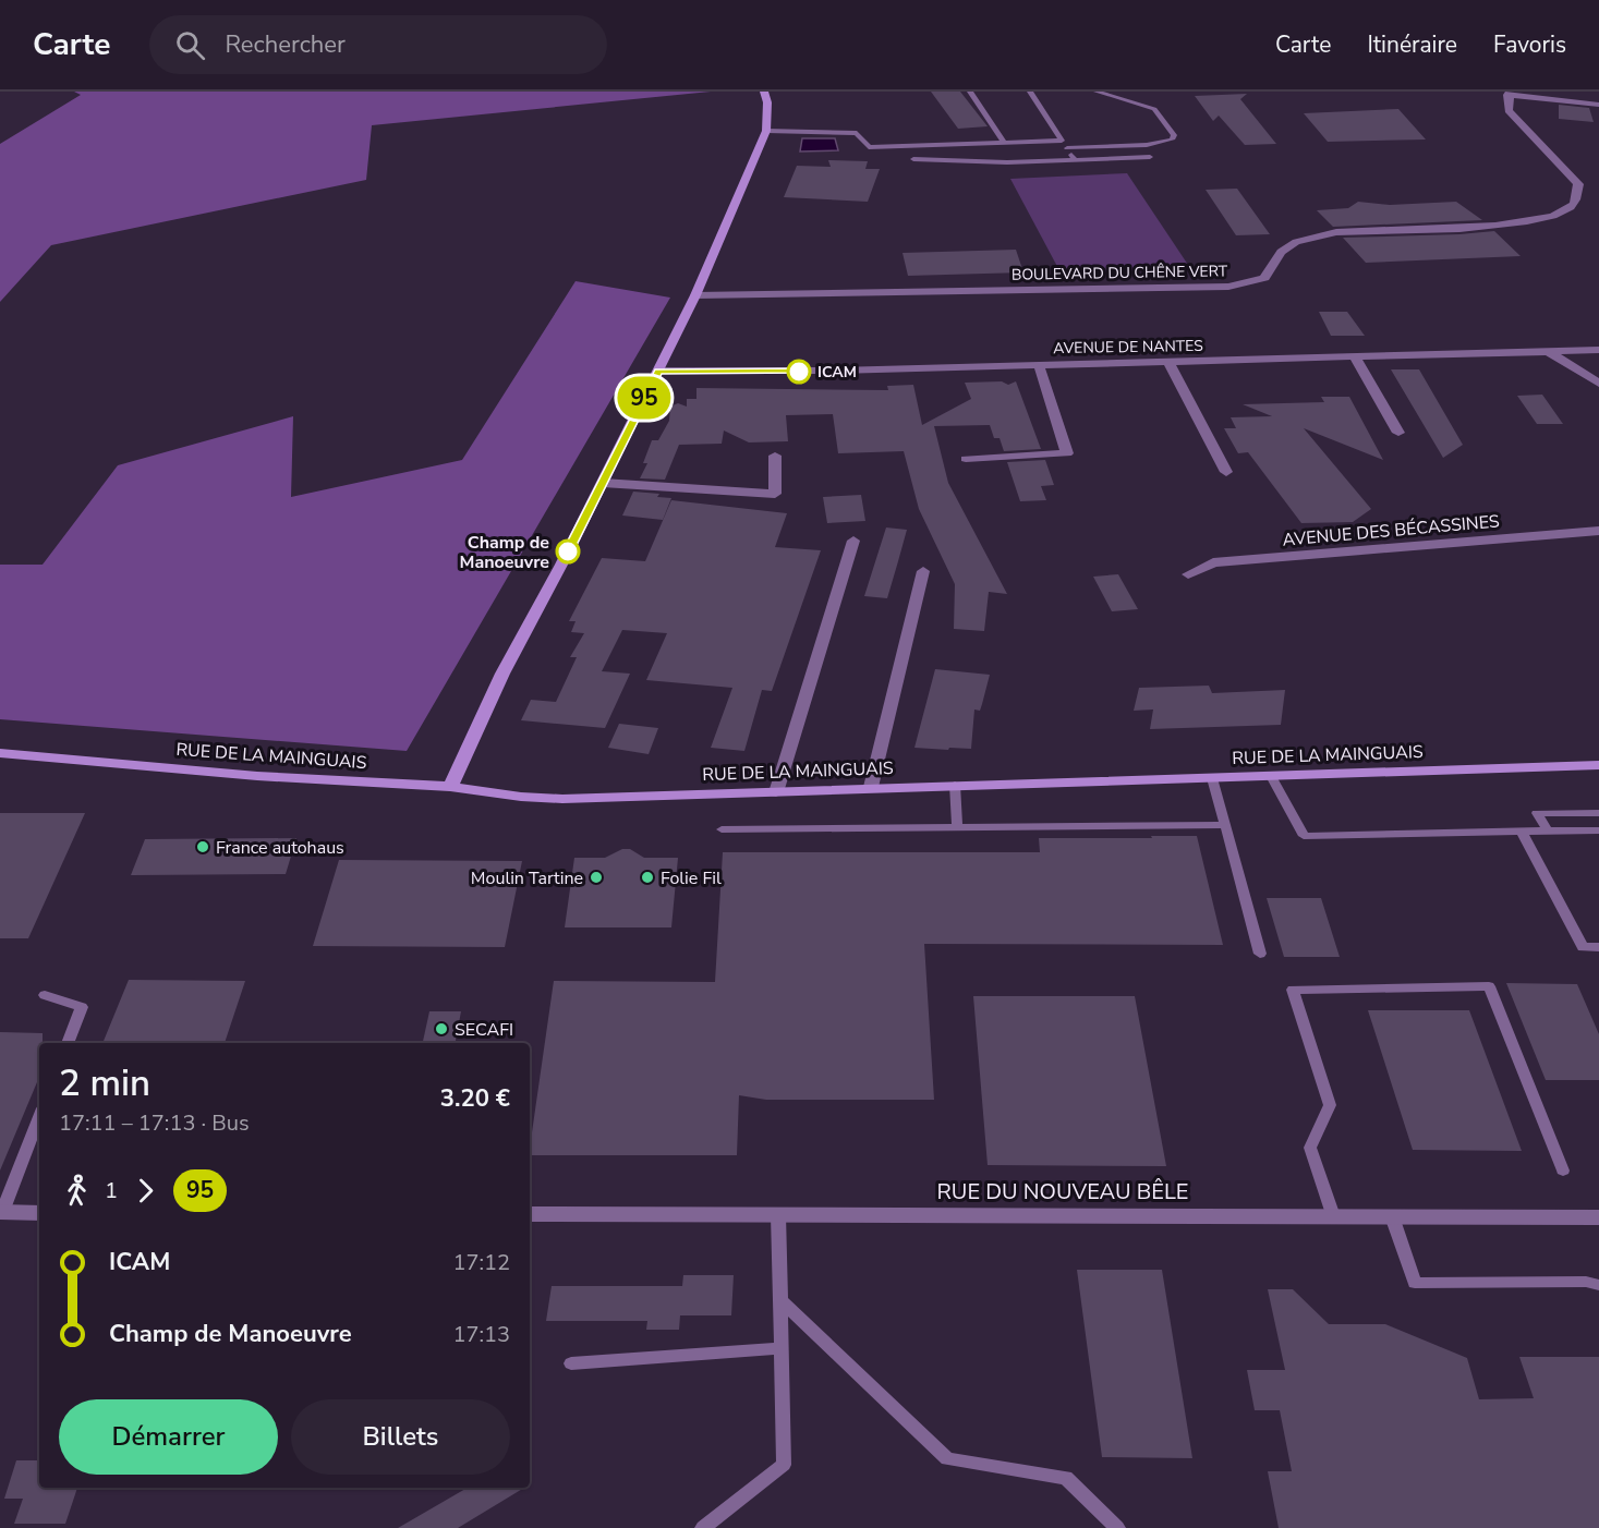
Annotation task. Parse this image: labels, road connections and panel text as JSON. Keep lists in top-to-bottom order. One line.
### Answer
{"streets":{"street":["BOULEVARD DU CHÊNE VERT","AVENUE DE NANTES","AVENUE DES BÉCASSINES","RUE DE LA MAINGUAIS","RUE DU NOUVEAU BÊLE"]},"places":["ICAM","Champ de Manoeuvre","France autohaus","Moulin Tartine","Folie Fil","SECAFI"],"lines":["bus line 95"],"page":{"header":"Carte","search":"Rechercher","nav":["Carte","Itinéraire","Favoris"],"on_map":"95","heading":["2 min","17:11 – 17:13 · Bus","3.20 €"],"legs":["1","95"],"list":[{"name":"ICAM","value":"17:12"},{"name":"Champ de Manoeuvre","value":"17:13"}],"buttons":["Démarrer","Billets"]}}
